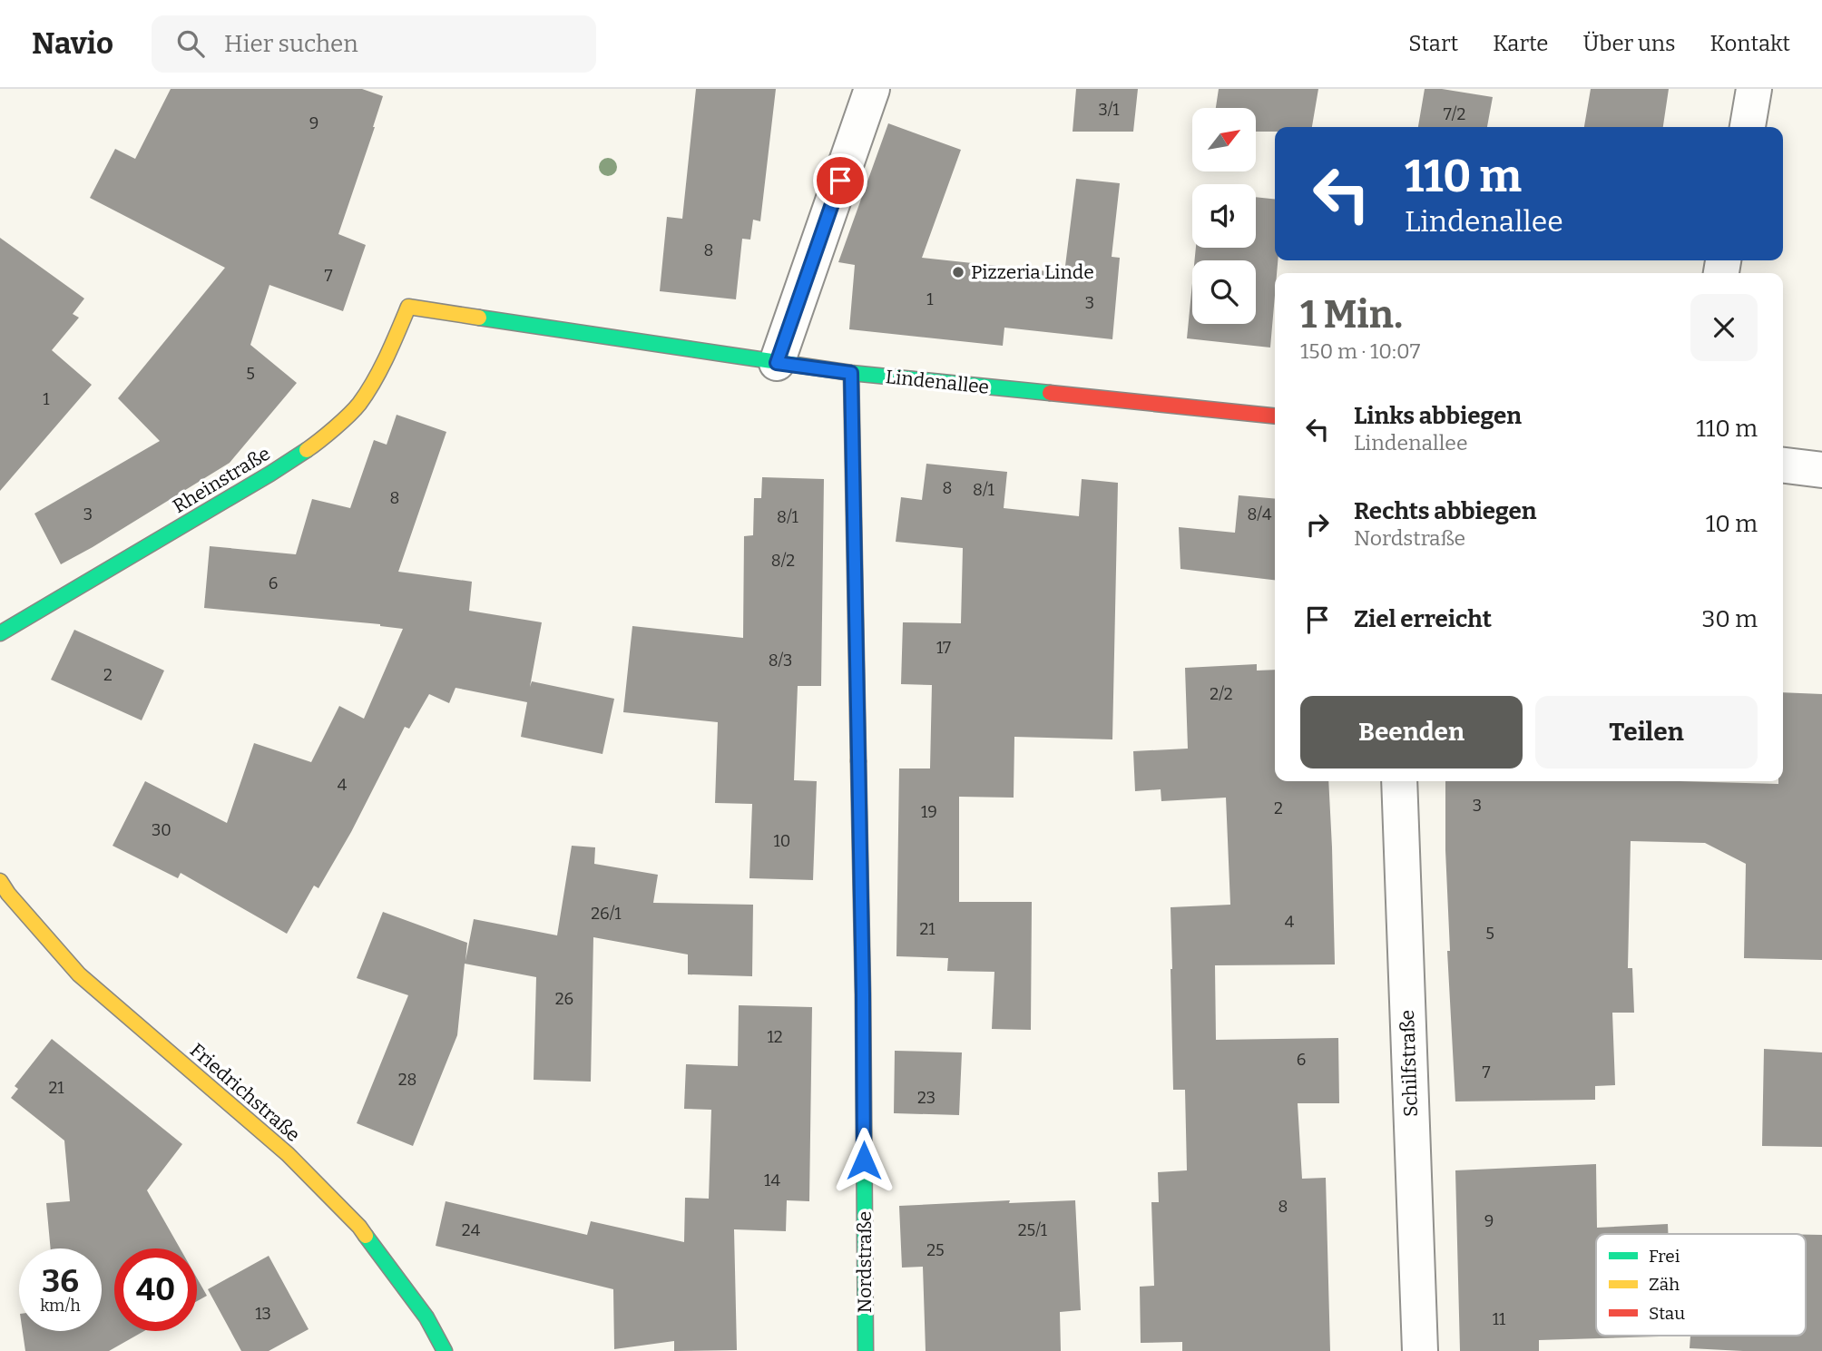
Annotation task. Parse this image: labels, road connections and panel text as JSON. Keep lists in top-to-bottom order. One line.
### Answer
{"streets":{"street":["Lindenallee","Rheinstraße","Schilfstraße","Friedrichstraße","Nordstraße"]},"crossings":[["Lindenallee","Rheinstraße"],["Lindenallee","Nordstraße"]],"places":["Pizzeria Linde"],"house_numbers":["3/1","7/2","9","8","7","1","3","5","1","8","8/1","8","3","8/4","8/1","8/2","6","17","8/3","2","2/2","4","3","2","19","30","10","26/1","4","21","5","26","12","6","7","28","21","23","14","8","9","24","25/1","25","13","11"],"legend":["Frei","Zäh","Stau"],"north":"top right","page":{"header":"Navio","search":"Hier suchen","nav":["Start","Karte","Über uns","Kontakt"],"turn":["110 m","Lindenallee"],"heading":["1 Min.","150 m · 10:07"],"list":[{"name":"Links abbiegen","note":"Lindenallee","value":"110 m"},{"name":"Rechts abbiegen","note":"Nordstraße","value":"10 m"},{"name":"Ziel erreicht","value":"30 m"}],"buttons":["Beenden","Teilen"],"speed":"36 km/h","limit":"40"}}
